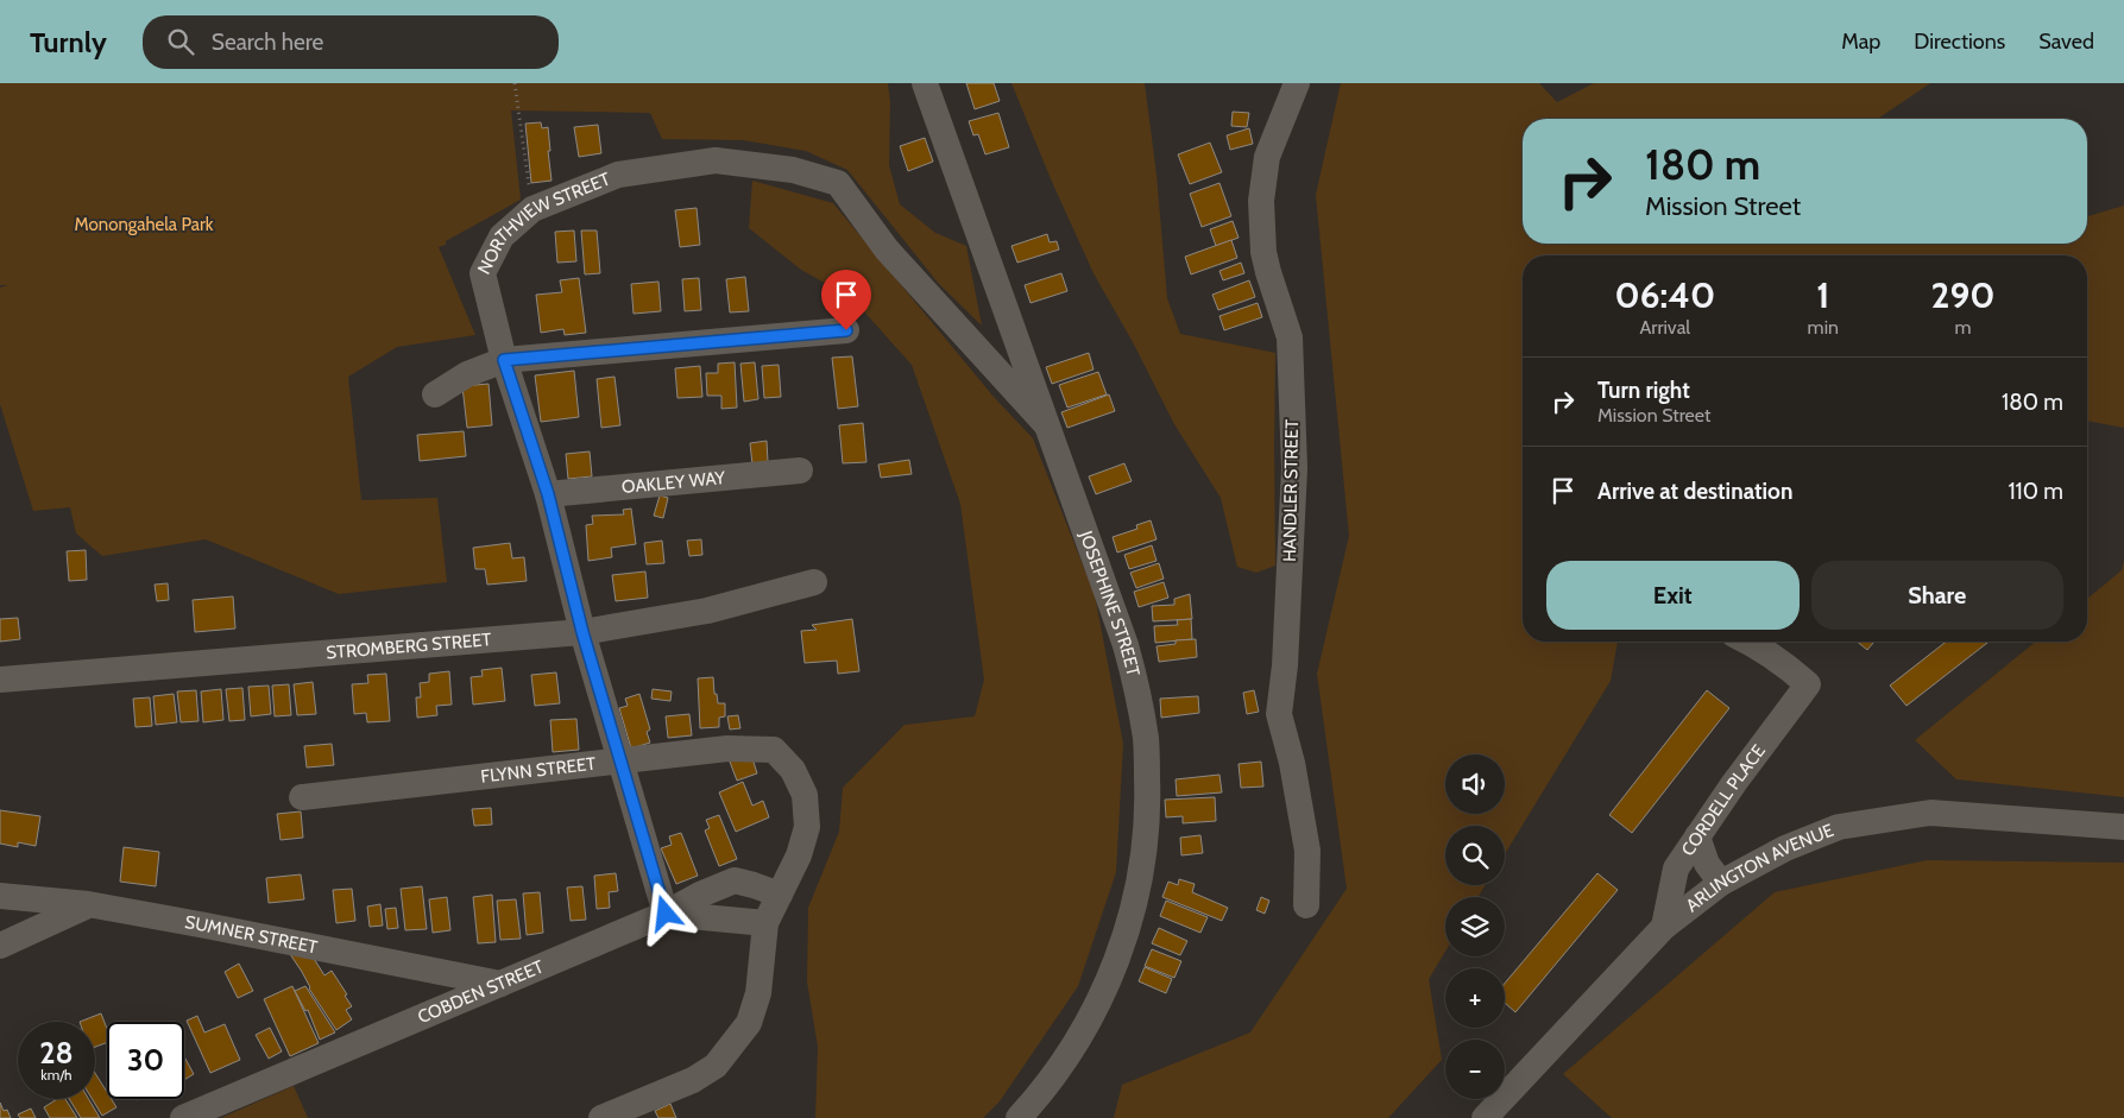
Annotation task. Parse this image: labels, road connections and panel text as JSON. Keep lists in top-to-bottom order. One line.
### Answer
{"streets":{"street":["NORTHVIEW STREET","OAKLEY WAY","HANDLER STREET","JOSEPHINE STREET","STROMBERG STREET","FLYNN STREET","CORDELL PLACE","ARLINGTON AVENUE","SUMNER STREET","COBDEN STREET"]},"crossings":[["NORTHVIEW STREET","OAKLEY WAY"],["NORTHVIEW STREET","JOSEPHINE STREET"],["NORTHVIEW STREET","STROMBERG STREET"],["NORTHVIEW STREET","FLYNN STREET"],["NORTHVIEW STREET","COBDEN STREET"],["FLYNN STREET","COBDEN STREET"],["CORDELL PLACE","ARLINGTON AVENUE"],["SUMNER STREET","COBDEN STREET"]],"parks":["Monongahela Park"],"page":{"header":"Turnly","search":"Search here","nav":["Map","Directions","Saved"],"turn":["180 m","Mission Street"],"eta":["06:40","Arrival","1","min","290","m"],"list":[{"name":"Turn right","note":"Mission Street","value":"180 m"},{"name":"Arrive at destination","value":"110 m"}],"buttons":["Exit","Share"],"map_buttons":["+","−"],"speed":"28 km/h","limit":"30"}}
